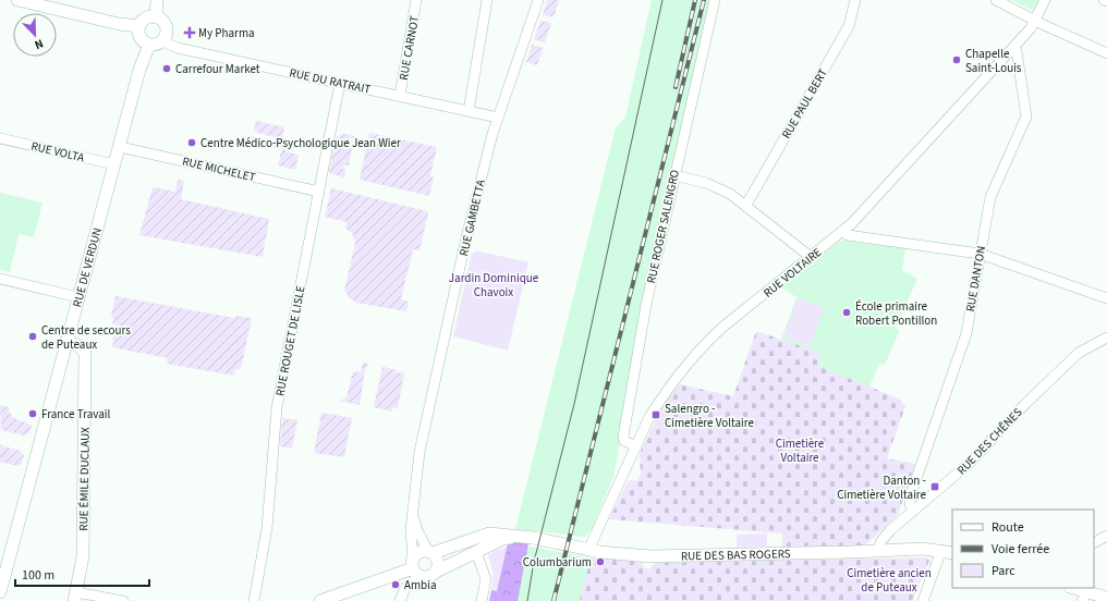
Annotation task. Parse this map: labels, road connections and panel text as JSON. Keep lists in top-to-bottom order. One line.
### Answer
{"streets":{"street":["RUE CARNOT","RUE DU RATRAIT","RUE PAUL BERT","RUE VOLTA","RUE MICHELET","RUE GAMBETTA","RUE ROGER SALENGRO","RUE DE VERDUN","RUE VOLTAIRE","RUE DANTON","RUE ROUGET DE LISLE","RUE DES CHÊNES","RUE ÉMILE DUCLAUX","RUE DES BAS ROGERS"]},"crossings":[["RUE CARNOT","RUE DU RATRAIT"],["RUE DU RATRAIT","RUE GAMBETTA"],["RUE DU RATRAIT","RUE DE VERDUN"],["RUE DU RATRAIT","RUE ROUGET DE LISLE"],["RUE VOLTA","RUE DE VERDUN"],["RUE MICHELET","RUE DE VERDUN"],["RUE MICHELET","RUE ROUGET DE LISLE"],["RUE GAMBETTA","RUE DES BAS ROGERS"],["RUE ROGER SALENGRO","RUE VOLTAIRE"],["RUE DE VERDUN","RUE ÉMILE DUCLAUX"],["RUE VOLTAIRE","RUE DANTON"],["RUE VOLTAIRE","RUE DES BAS ROGERS"],["RUE DANTON","RUE DES CHÊNES"],["RUE DES CHÊNES","RUE DES BAS ROGERS"]],"parks":["Jardin Dominique Chavoix","Cimetière Voltaire","Cimetière ancien de Puteaux"],"places":{"health":["My Pharma"],"other":["Chapelle Saint-Louis","Carrefour Market","Centre Médico-Psychologique Jean Wier","École primaire Robert Pontillon","Centre de secours de Puteaux","France Travail","Columbarium","Ambia"],"transit":["Salengro - Cimetière Voltaire","Danton - Cimetière Voltaire"]},"legend":["Route","Voie ferrée","Parc"],"scale_bar":"100 m","north":"bottom right"}
